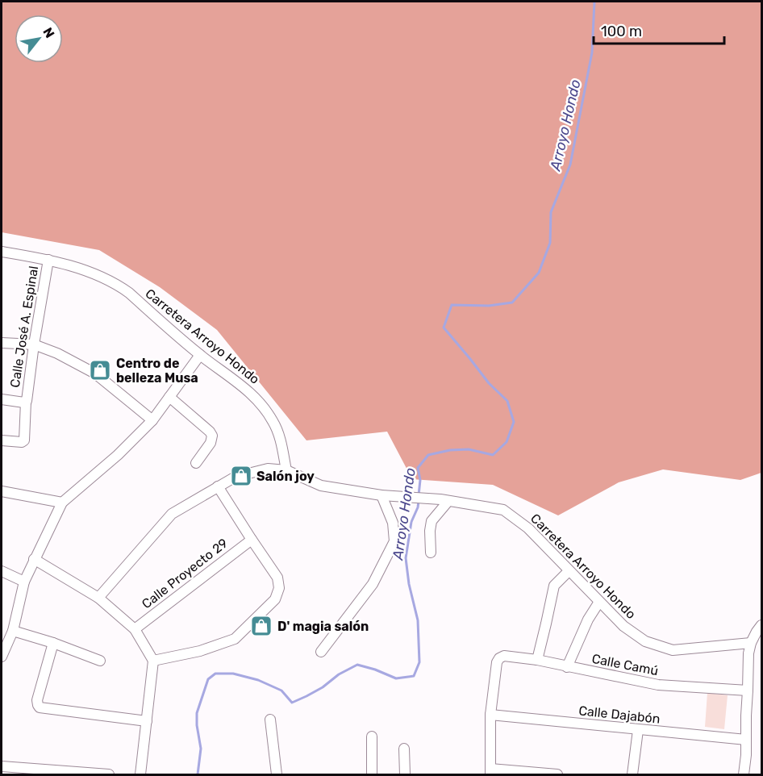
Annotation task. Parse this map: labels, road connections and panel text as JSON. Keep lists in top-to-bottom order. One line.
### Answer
{"streets":{"street":["Calle José A. Espinal","Carretera Arroyo Hondo","Calle Proyecto 29","Calle Camú","Calle Dajabón"]},"crossings":[["Calle José A. Espinal","Carretera Arroyo Hondo"],["Calle Camú","Calle Dajabón"]],"water":["Arroyo Hondo"],"places":{"shop":["Centro de belleza Musa","Salón joy","D' magia salón"]},"scale_bar":"100 m","north":"top right"}
